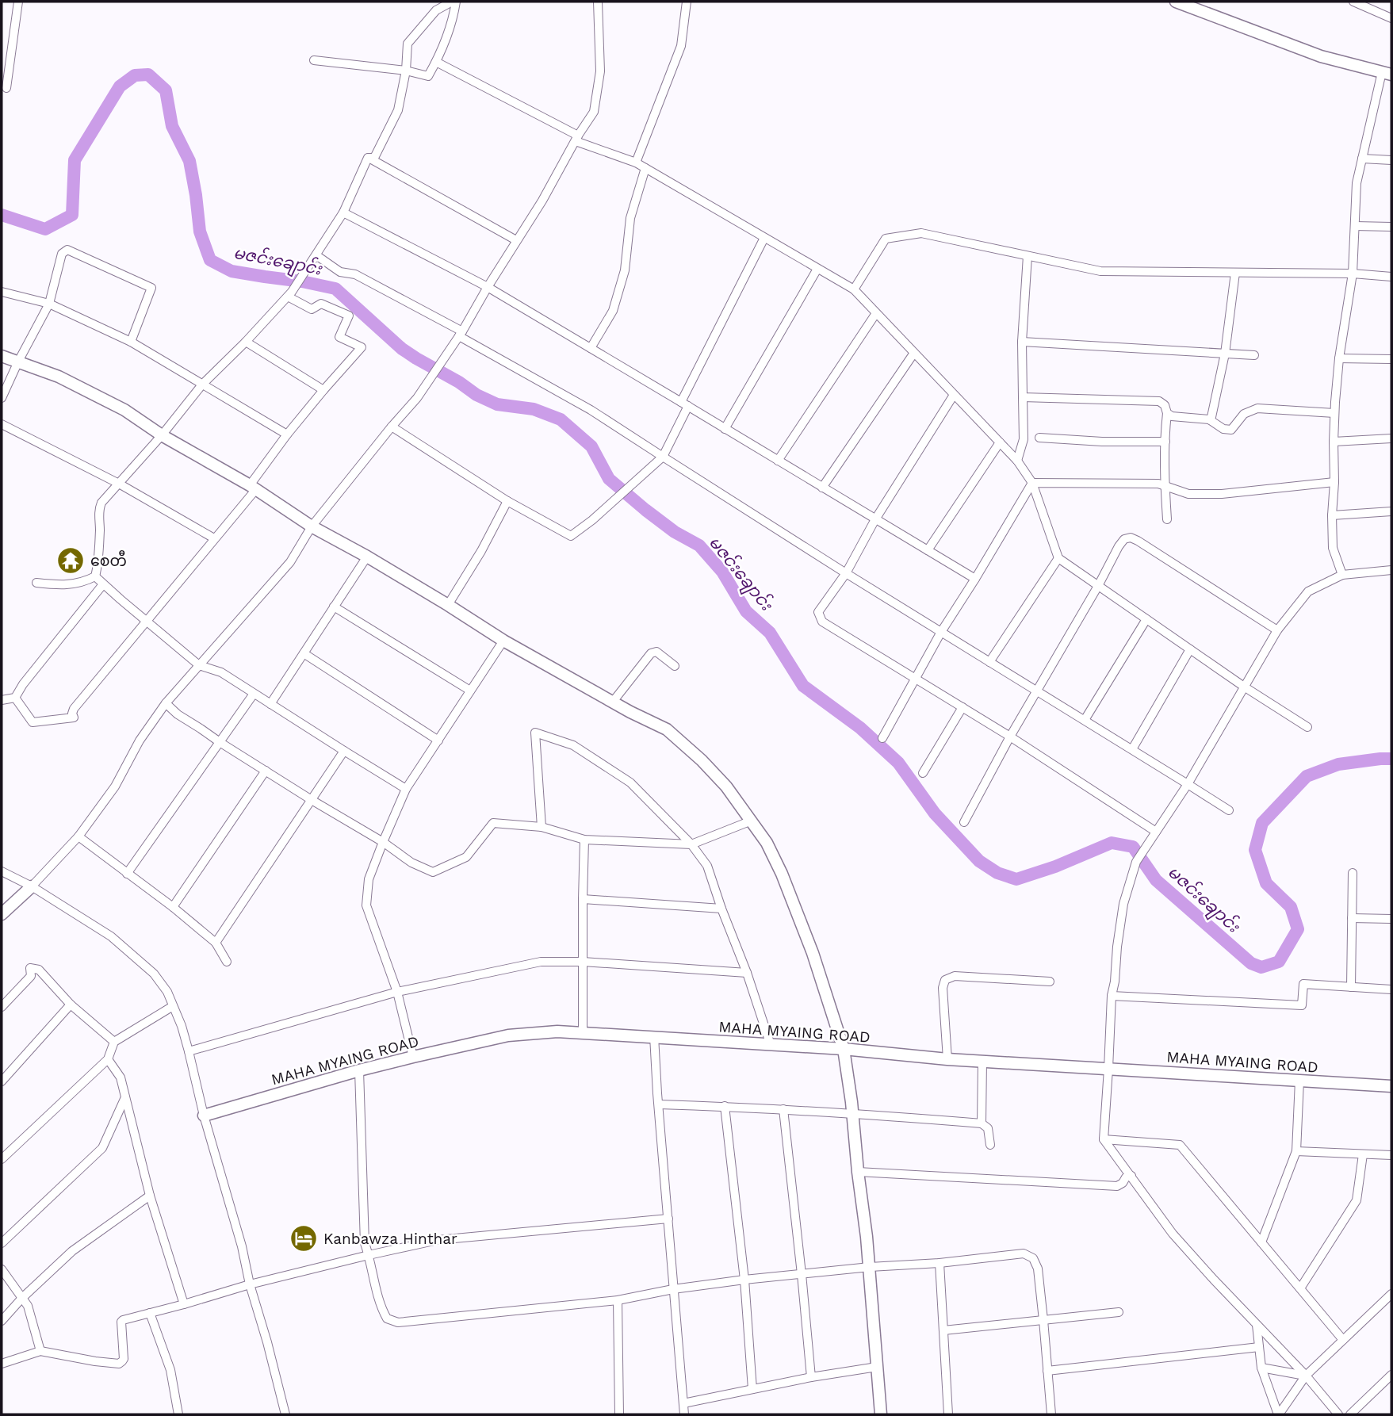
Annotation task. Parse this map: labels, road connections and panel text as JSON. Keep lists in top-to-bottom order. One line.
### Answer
{"streets":{"street":["MAHA MYAING ROAD"]},"water":["မဇင်းချောင်း"],"places":{"temple":["စေတီ"],"hotel":["Kanbawza Hinthar"]}}
